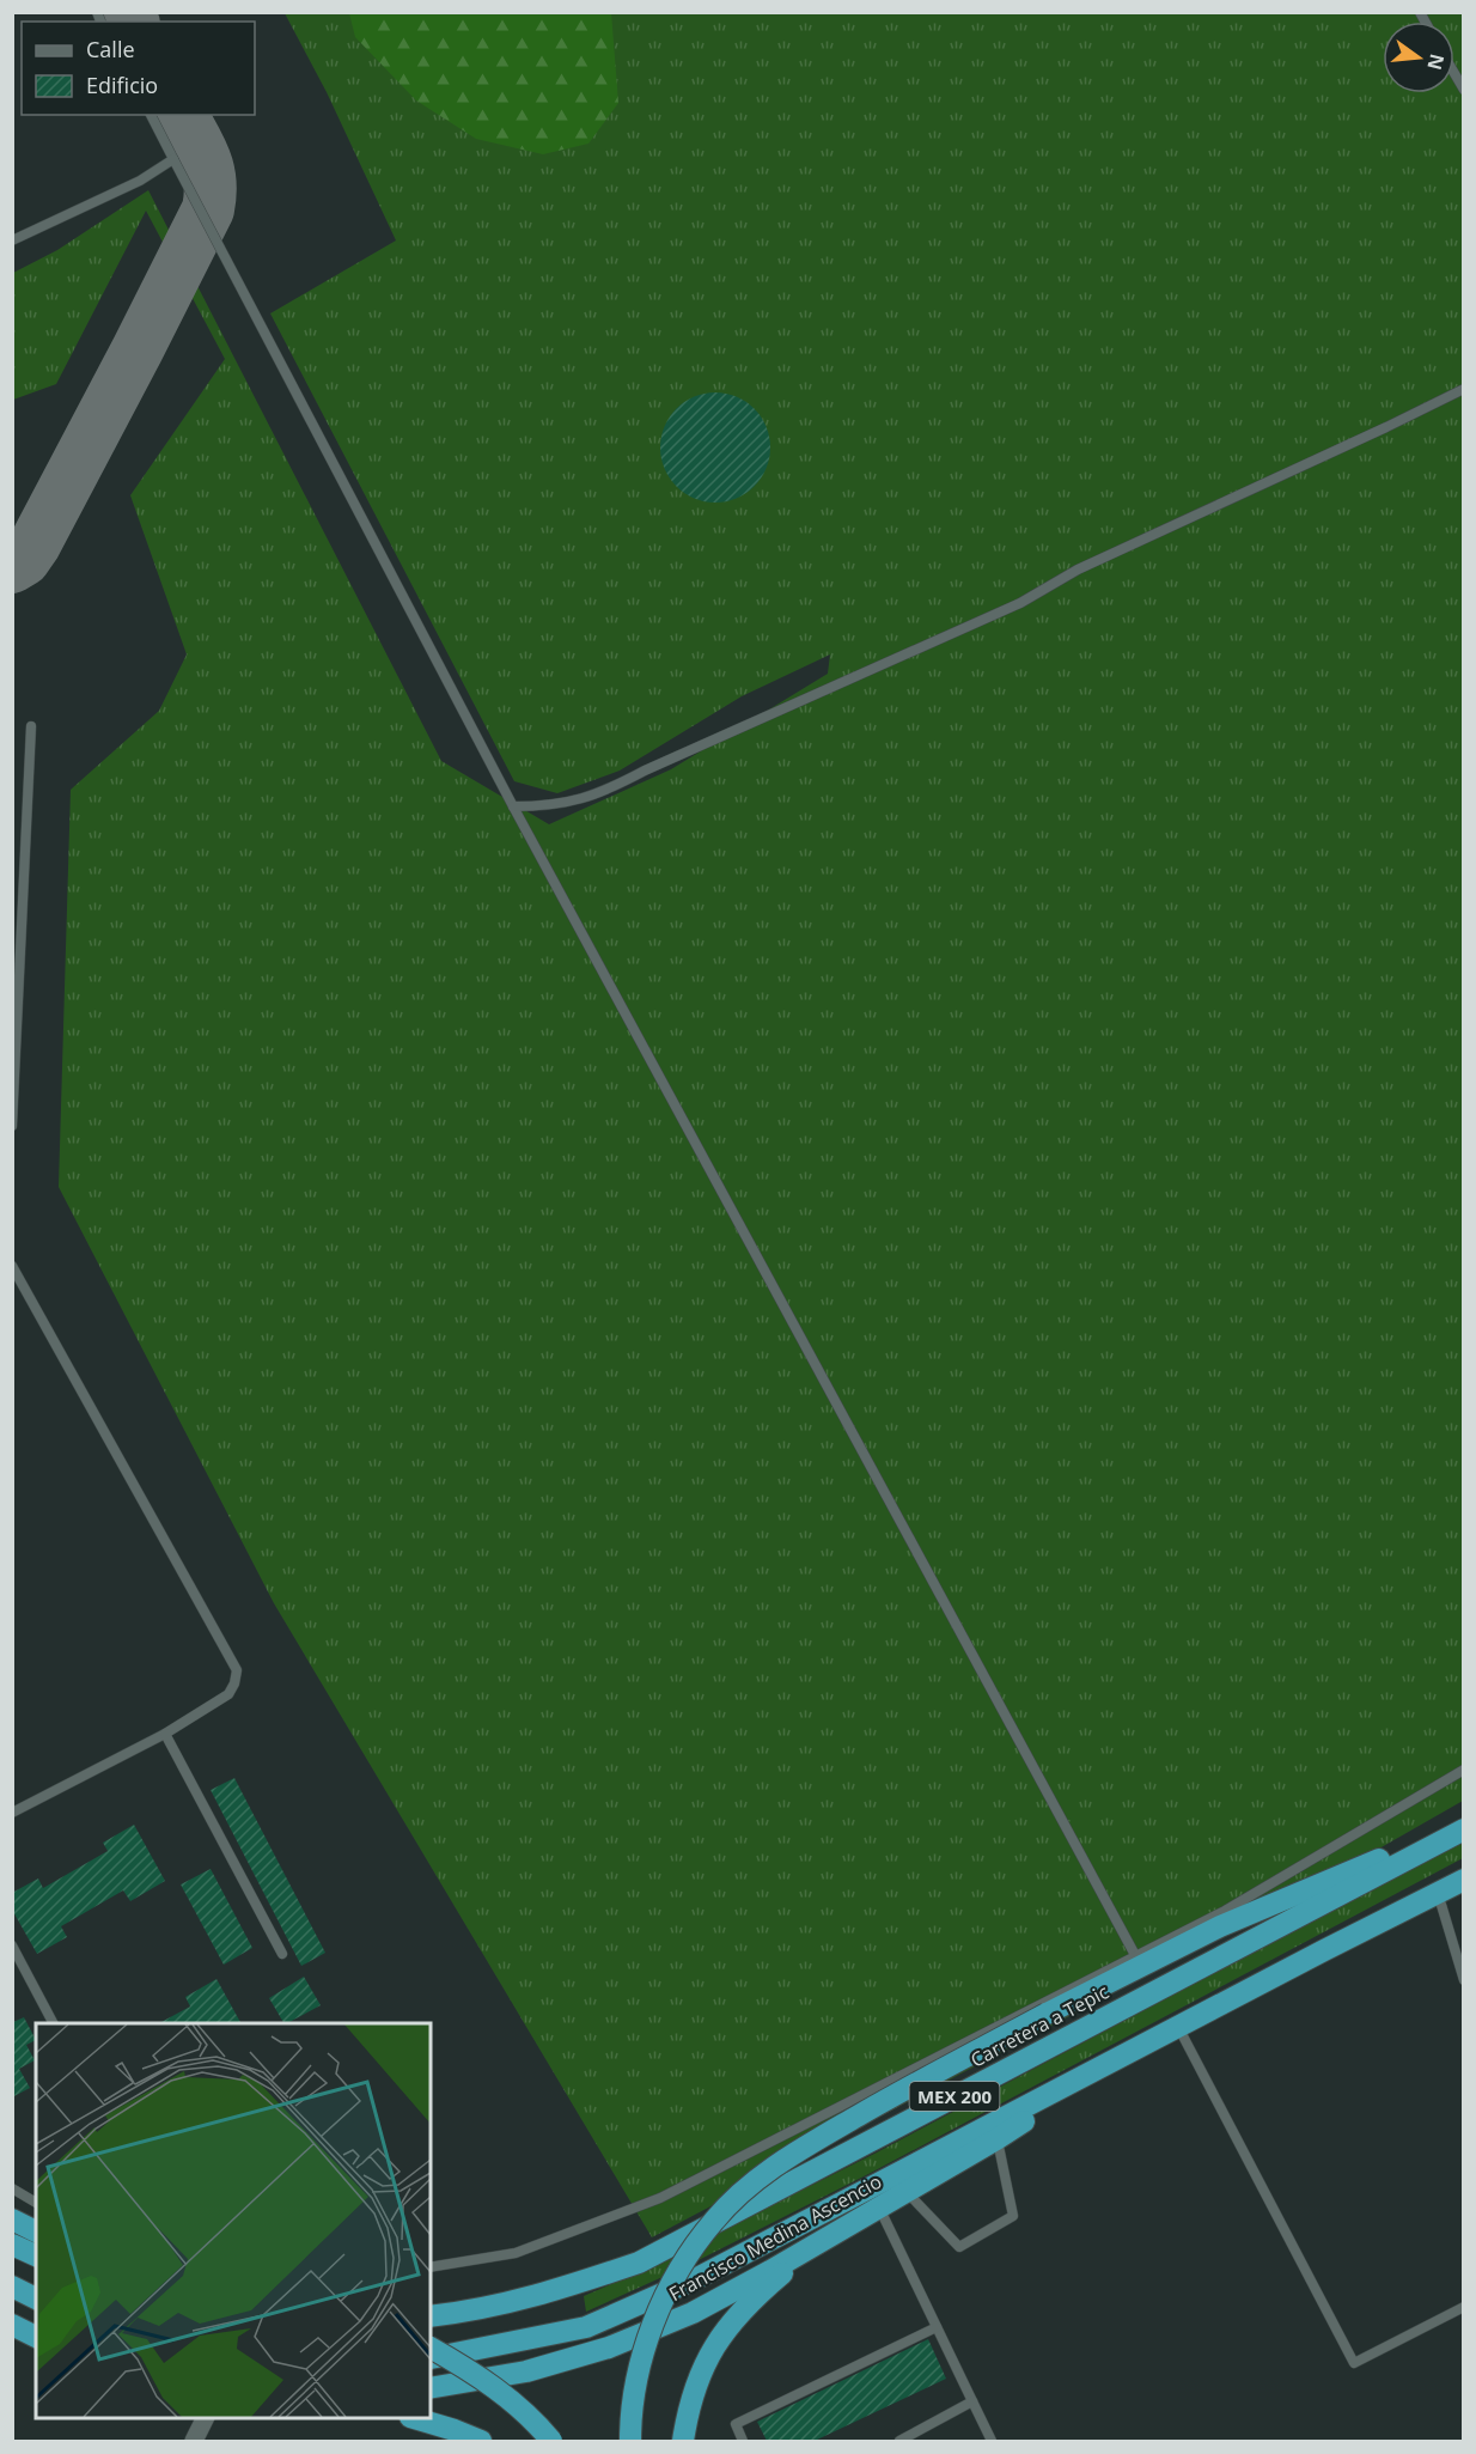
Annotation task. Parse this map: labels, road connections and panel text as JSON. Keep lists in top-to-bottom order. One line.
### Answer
{"streets":{"highway":["Carretera a Tepic","MEX 200","Francisco Medina Ascencio"]},"crossings":[["MEX 200","Francisco Medina Ascencio"]],"legend":["Calle","Edificio"],"north":"right"}
